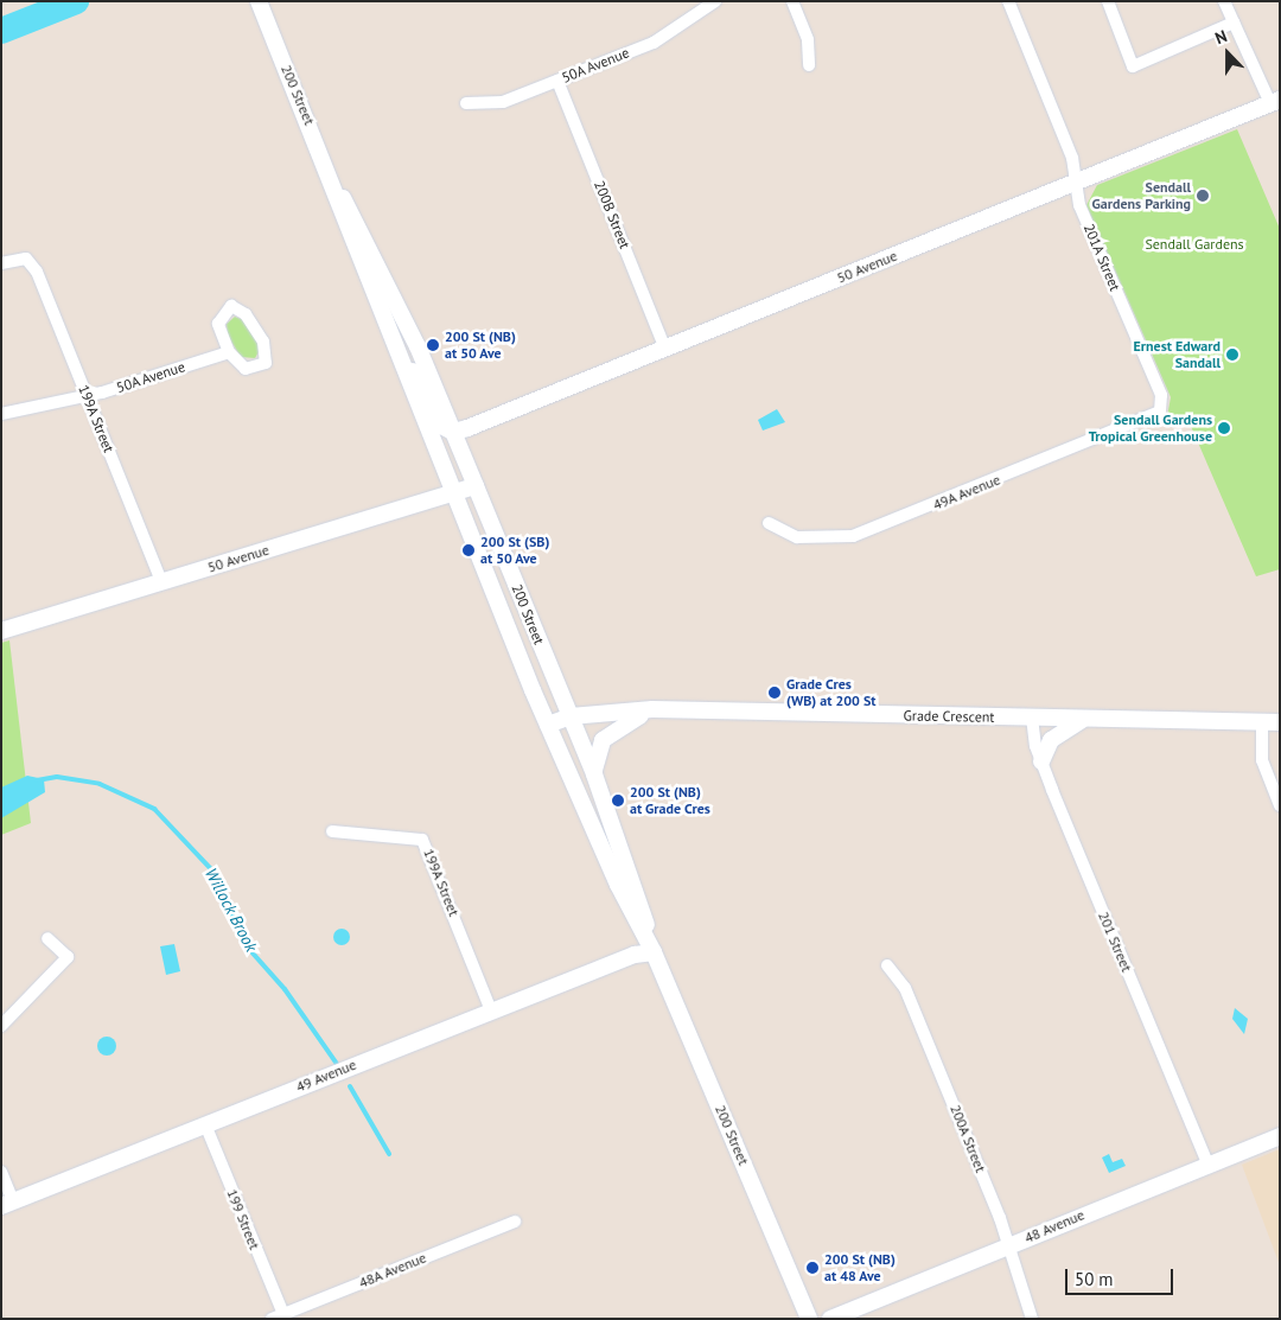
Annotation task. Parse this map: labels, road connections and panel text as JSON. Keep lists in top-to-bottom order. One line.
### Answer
{"streets":{"street":["50A Avenue","200 Street","200B Street","201A Street","50 Avenue","199A Street","49A Avenue","Grade Crescent","201 Street","49 Avenue","200A Street","199 Street","48 Avenue","48A Avenue"]},"crossings":[["50A Avenue","200B Street"],["50A Avenue","199A Street"],["200 Street","50 Avenue"],["200 Street","Grade Crescent"],["200 Street","49 Avenue"],["200B Street","50 Avenue"],["201A Street","50 Avenue"],["201A Street","49A Avenue"],["50 Avenue","199A Street"],["199A Street","49 Avenue"],["Grade Crescent","201 Street"],["201 Street","48 Avenue"],["49 Avenue","199 Street"],["200A Street","48 Avenue"],["199 Street","48A Avenue"]],"water":["Willock Brook"],"parks":["Sendall Gardens"],"places":["Sendall Gardens Parking","200 St (NB) at 50 Ave","Ernest Edward Sandall","Sendall Gardens Tropical Greenhouse","200 St (SB) at 50 Ave","Grade Cres (WB) at 200 St","200 St (NB) at Grade Cres","200 St (NB) at 48 Ave"],"scale_bar":"50 m","north":"top"}
